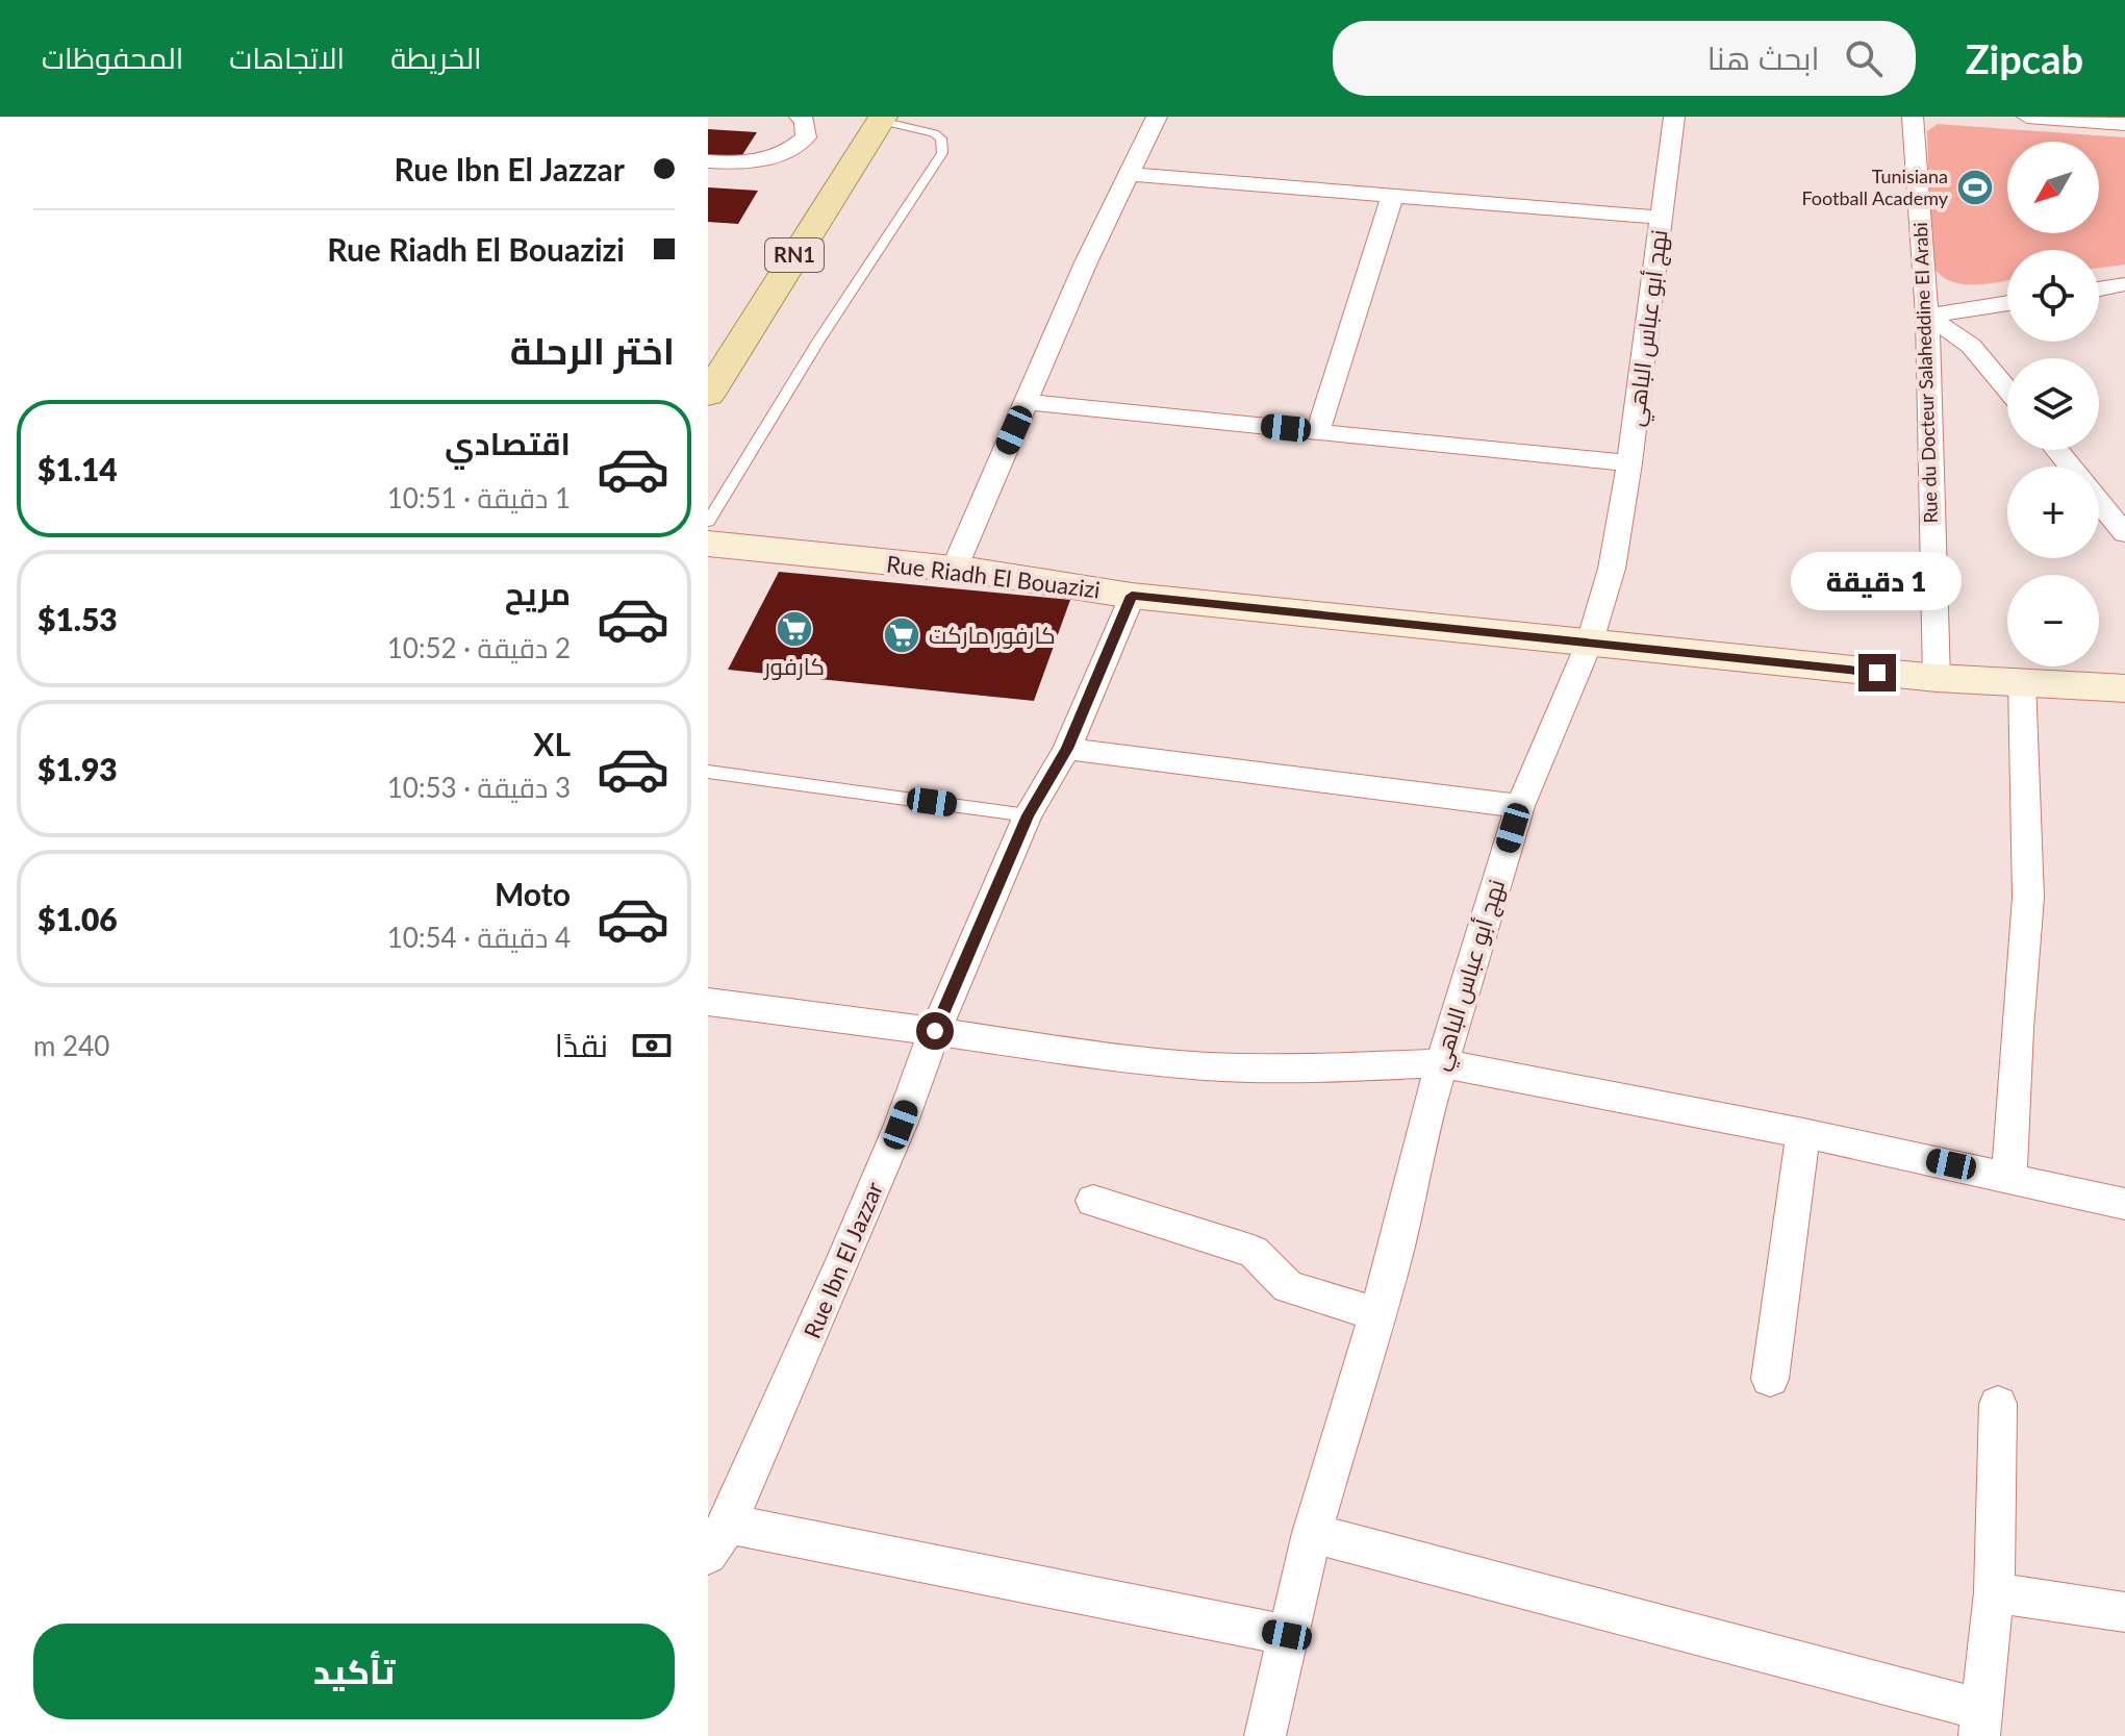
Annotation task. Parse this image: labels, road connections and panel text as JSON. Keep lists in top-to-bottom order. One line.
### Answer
{"streets":{"main road":["RN1"],"street":["نهج أبو عباس الباهي","Rue du Docteur Salaheddine El Arabi","Rue Riadh El Bouazizi","Rue Ibn El Jazzar"]},"crossings":[["نهج أبو عباس الباهي","Rue Riadh El Bouazizi"],["Rue du Docteur Salaheddine El Arabi","Rue Riadh El Bouazizi"],["Rue Riadh El Bouazizi","Rue Ibn El Jazzar"]],"places":{"sports":["Tunisiana Football Academy"],"supermarket":["كارفور","كارفور ماركت"]},"north":"bottom left","page":{"header":"Zipcab","search":"ابحث هنا","nav":["الخريطة","الاتجاهات","المحفوظات"],"banner":["Rue Ibn El Jazzar","Rue Riadh El Bouazizi"],"map_buttons":["+","−"],"heading":"اختر الرحلة","list":[{"name":"اقتصادي","note":"1 دقيقة · 10:51","value":"$1.14"},{"name":"مريح","note":"2 دقيقة · 10:52","value":"$1.53"},{"name":"XL","note":"3 دقيقة · 10:53","value":"$1.93"},{"name":"Moto","note":"4 دقيقة · 10:54","value":"$1.06"}],"bubble":"1 دقيقة","pay":["نقدًا","240 m"],"buttons":"تأكيد"}}
